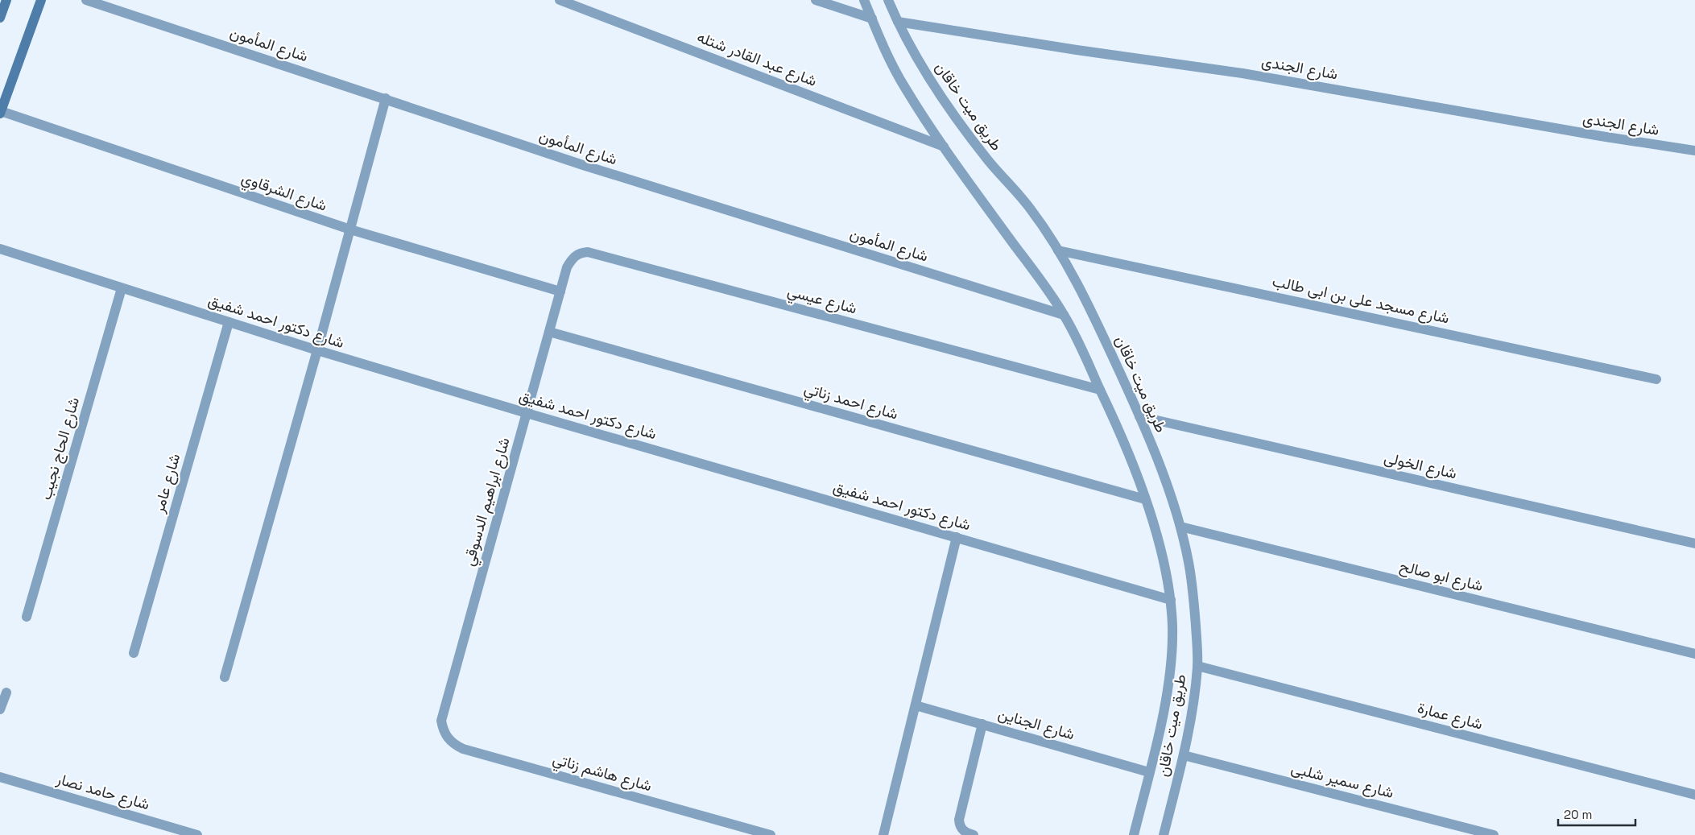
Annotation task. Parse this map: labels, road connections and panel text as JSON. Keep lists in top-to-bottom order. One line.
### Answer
{"streets":{"street":["شارع المأمون","شارع عبد القادر شتله","شارع الجندى","طريق ميت خاقان","شارع الشرقاوي","شارع عيسي","شارع مسجد على بن ابى طالب","شارع دكتور احمد شفيق","شارع احمد زناتي","شارع الحاج نجيب","شارع الخولى","شارع عامر","شارع ابراهيم الدسوقي","شارع ابو صالح","شارع عمارة","شارع الجناين","شارع هاشم زناتي","شارع سمير شلبى","شارع حامد نصار"]},"crossings":[["شارع المأمون","طريق ميت خاقان"],["شارع عبد القادر شتله","طريق ميت خاقان"],["شارع الجندى","طريق ميت خاقان"],["طريق ميت خاقان","شارع عيسي"],["طريق ميت خاقان","شارع مسجد على بن ابى طالب"],["طريق ميت خاقان","شارع دكتور احمد شفيق"],["طريق ميت خاقان","شارع احمد زناتي"],["طريق ميت خاقان","شارع الخولى"],["طريق ميت خاقان","شارع ابو صالح"],["طريق ميت خاقان","شارع عمارة"],["طريق ميت خاقان","شارع الجناين"],["طريق ميت خاقان","شارع سمير شلبى"],["شارع الشرقاوي","شارع عيسي"],["شارع الشرقاوي","شارع ابراهيم الدسوقي"],["شارع عيسي","شارع ابراهيم الدسوقي"],["شارع دكتور احمد شفيق","شارع الحاج نجيب"],["شارع دكتور احمد شفيق","شارع عامر"],["شارع دكتور احمد شفيق","شارع ابراهيم الدسوقي"],["شارع احمد زناتي","شارع ابراهيم الدسوقي"],["شارع ابراهيم الدسوقي","شارع هاشم زناتي"]],"scale_bar":"20 m"}
